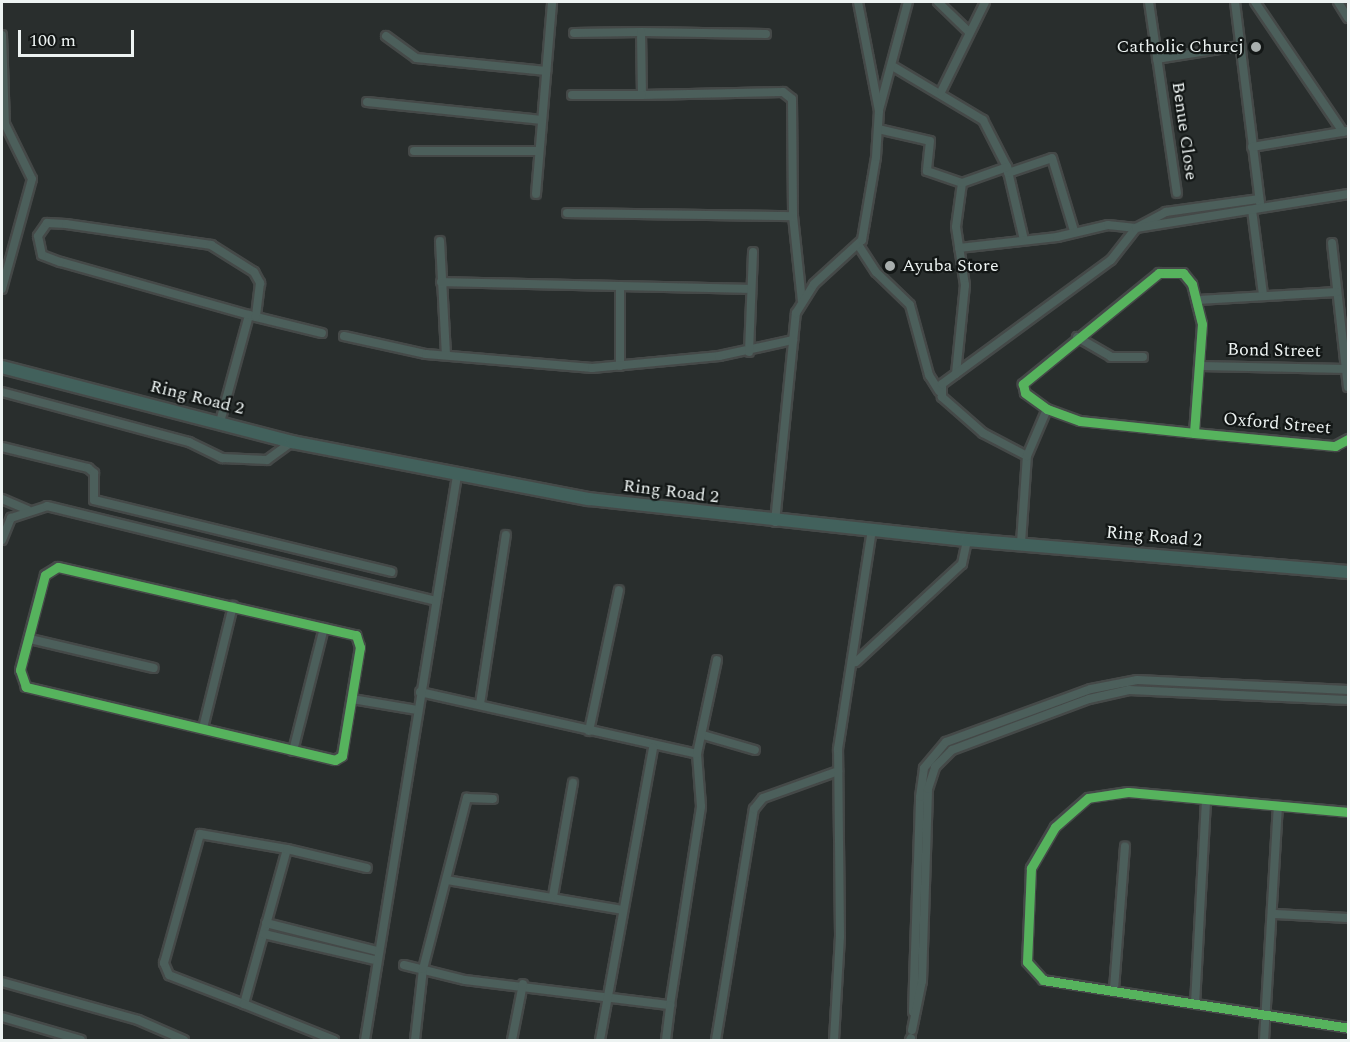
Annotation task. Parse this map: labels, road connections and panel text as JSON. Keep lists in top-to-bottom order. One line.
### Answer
{"streets":{"main road":["Ring Road 2"],"street":["Benue Close","Bond Street","Oxford Street"]},"places":["Catholic Churcj","Ayuba Store"],"scale_bar":"100 m"}
